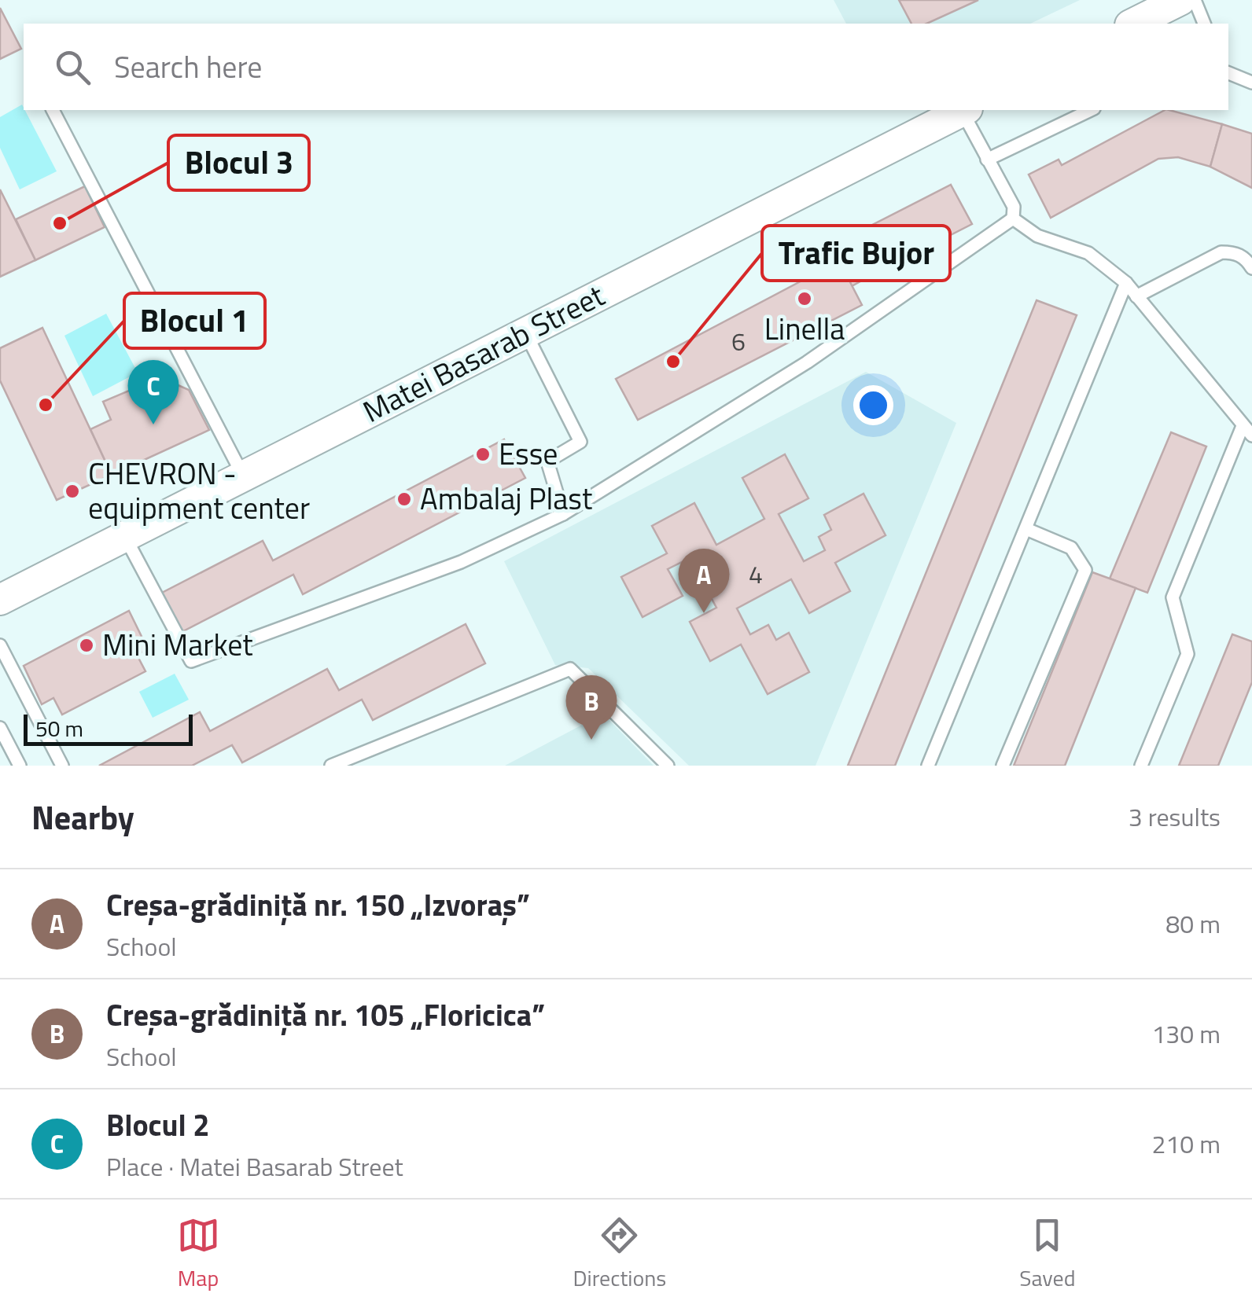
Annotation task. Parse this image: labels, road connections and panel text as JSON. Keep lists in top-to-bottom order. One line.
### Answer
{"streets":{"street":["Matei Basarab Street"]},"places":["Blocul 3","Linella","Trafic Bujor","Blocul 1","Esse","CHEVRON - equipment center","Ambalaj Plast","Mini Market"],"house_numbers":["6","4"],"scale_bar":"50 m","page":{"search":"Search here","pins":["C","A","B"],"scale":"50 m","heading":["Nearby","3 results"],"list":[{"mark":"A","name":"Creșa-grădiniță nr. 150 „Izvoraș”","note":"School","value":"80 m"},{"mark":"B","name":"Creșa-grădiniță nr. 105 „Floricica”","note":"School","value":"130 m"},{"mark":"C","name":"Blocul 2","note":"Place · Matei Basarab Street","value":"210 m"}],"nav":["Map","Directions","Saved"]}}
